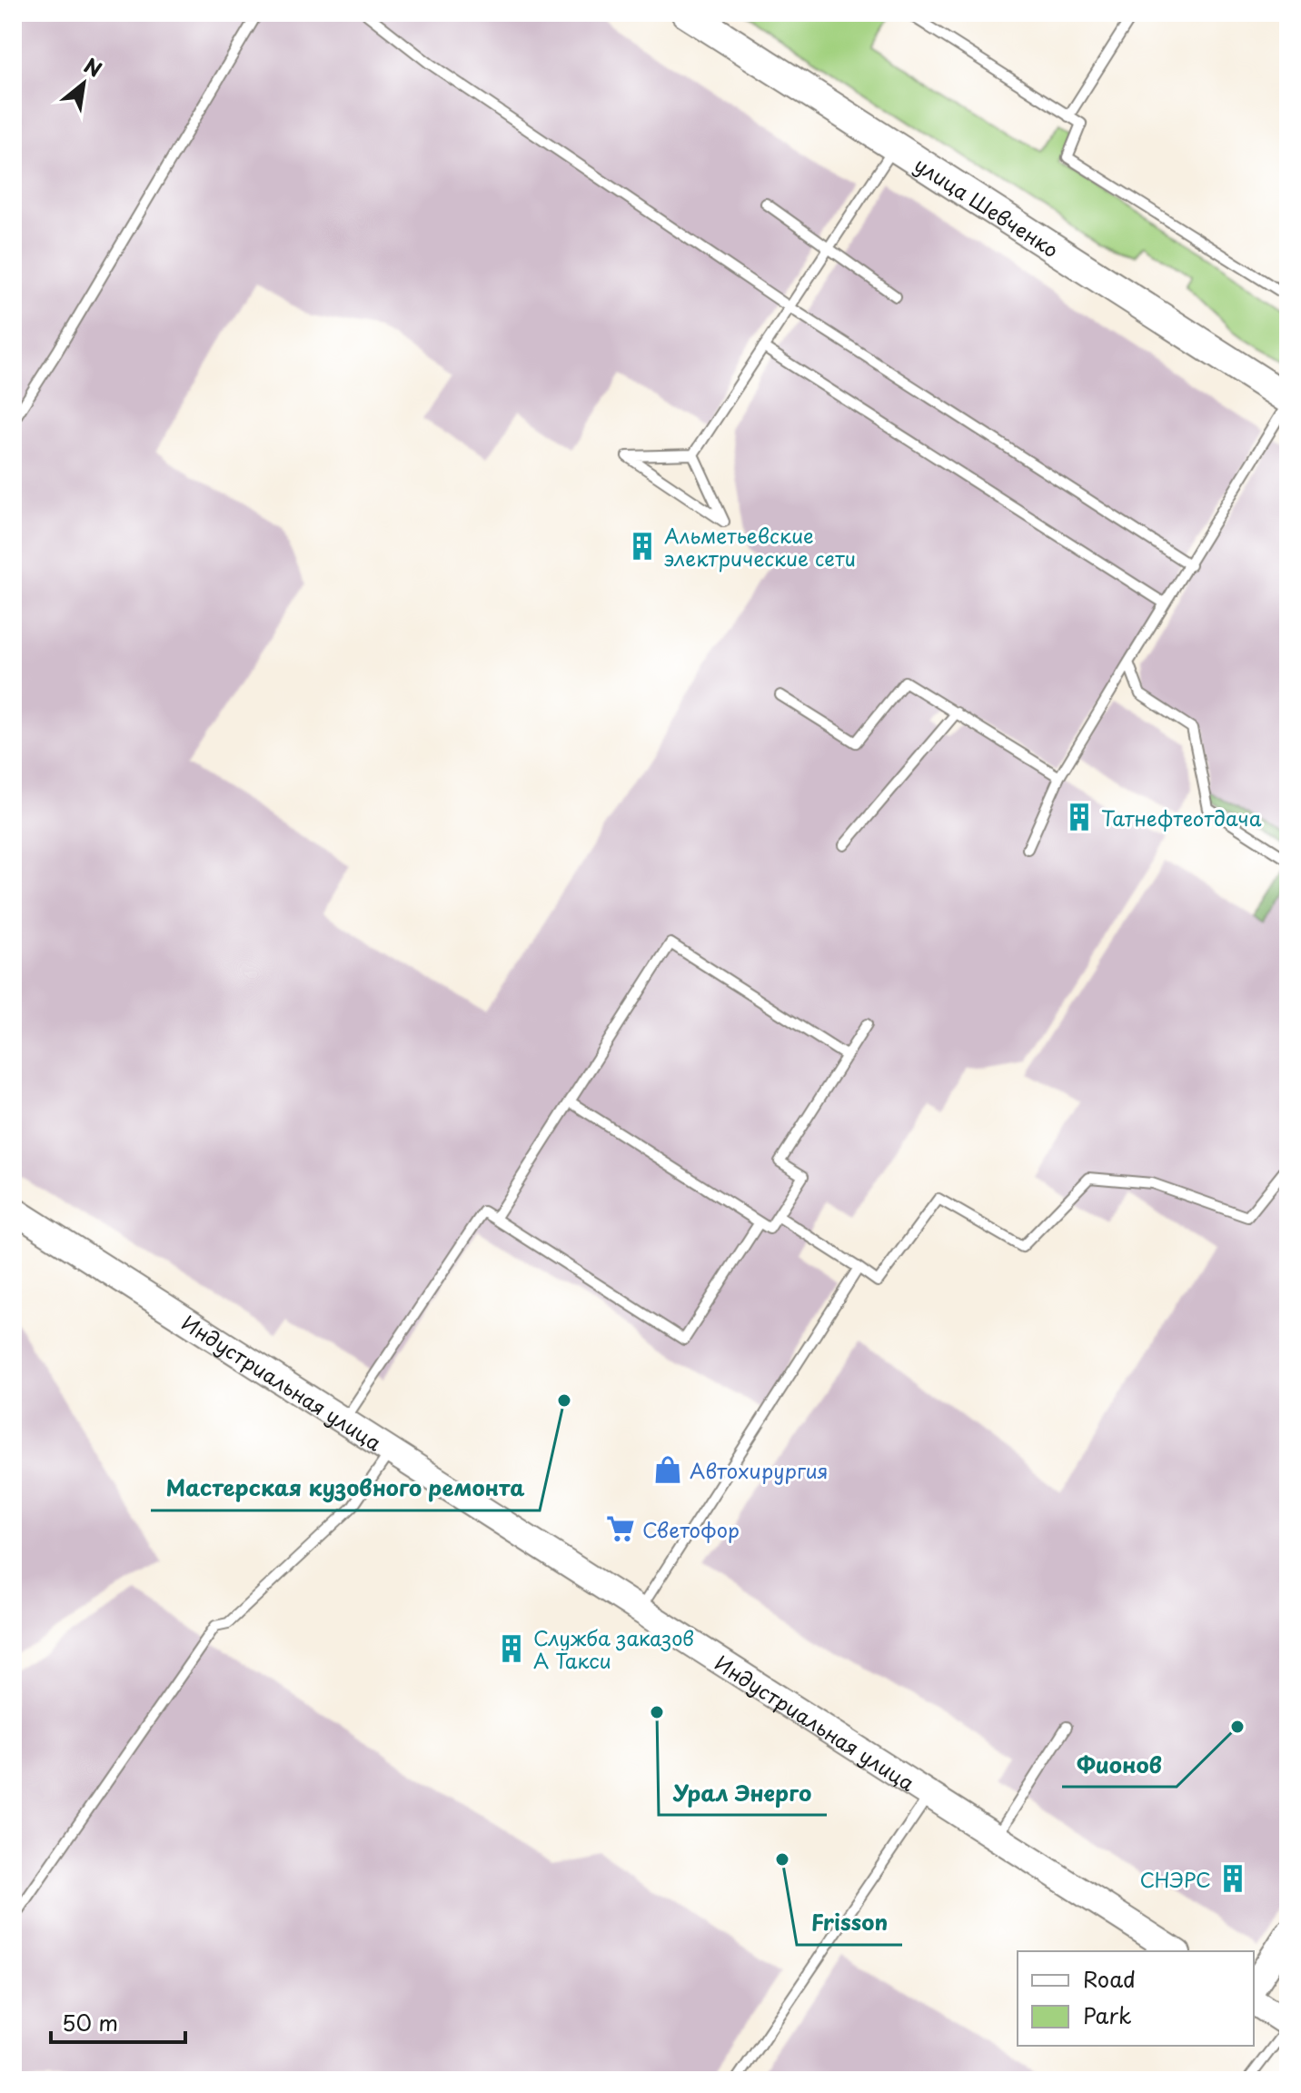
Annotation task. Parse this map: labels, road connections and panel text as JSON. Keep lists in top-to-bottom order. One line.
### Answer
{"streets":{"main road":["улица Шевченко"],"street":["Индустриальная улица"]},"places":{"building":["Альметьевские электрические сети","Татнефтеотдача","Служба заказов А Такси","СНЭРС"],"other":["Мастерская кузовного ремонта","Урал Энерго","Фионов","Frisson"],"shop":["Автохирургия"],"supermarket":["Светофор"]},"legend":["Road","Park"],"scale_bar":"50 m","north":"top right"}
